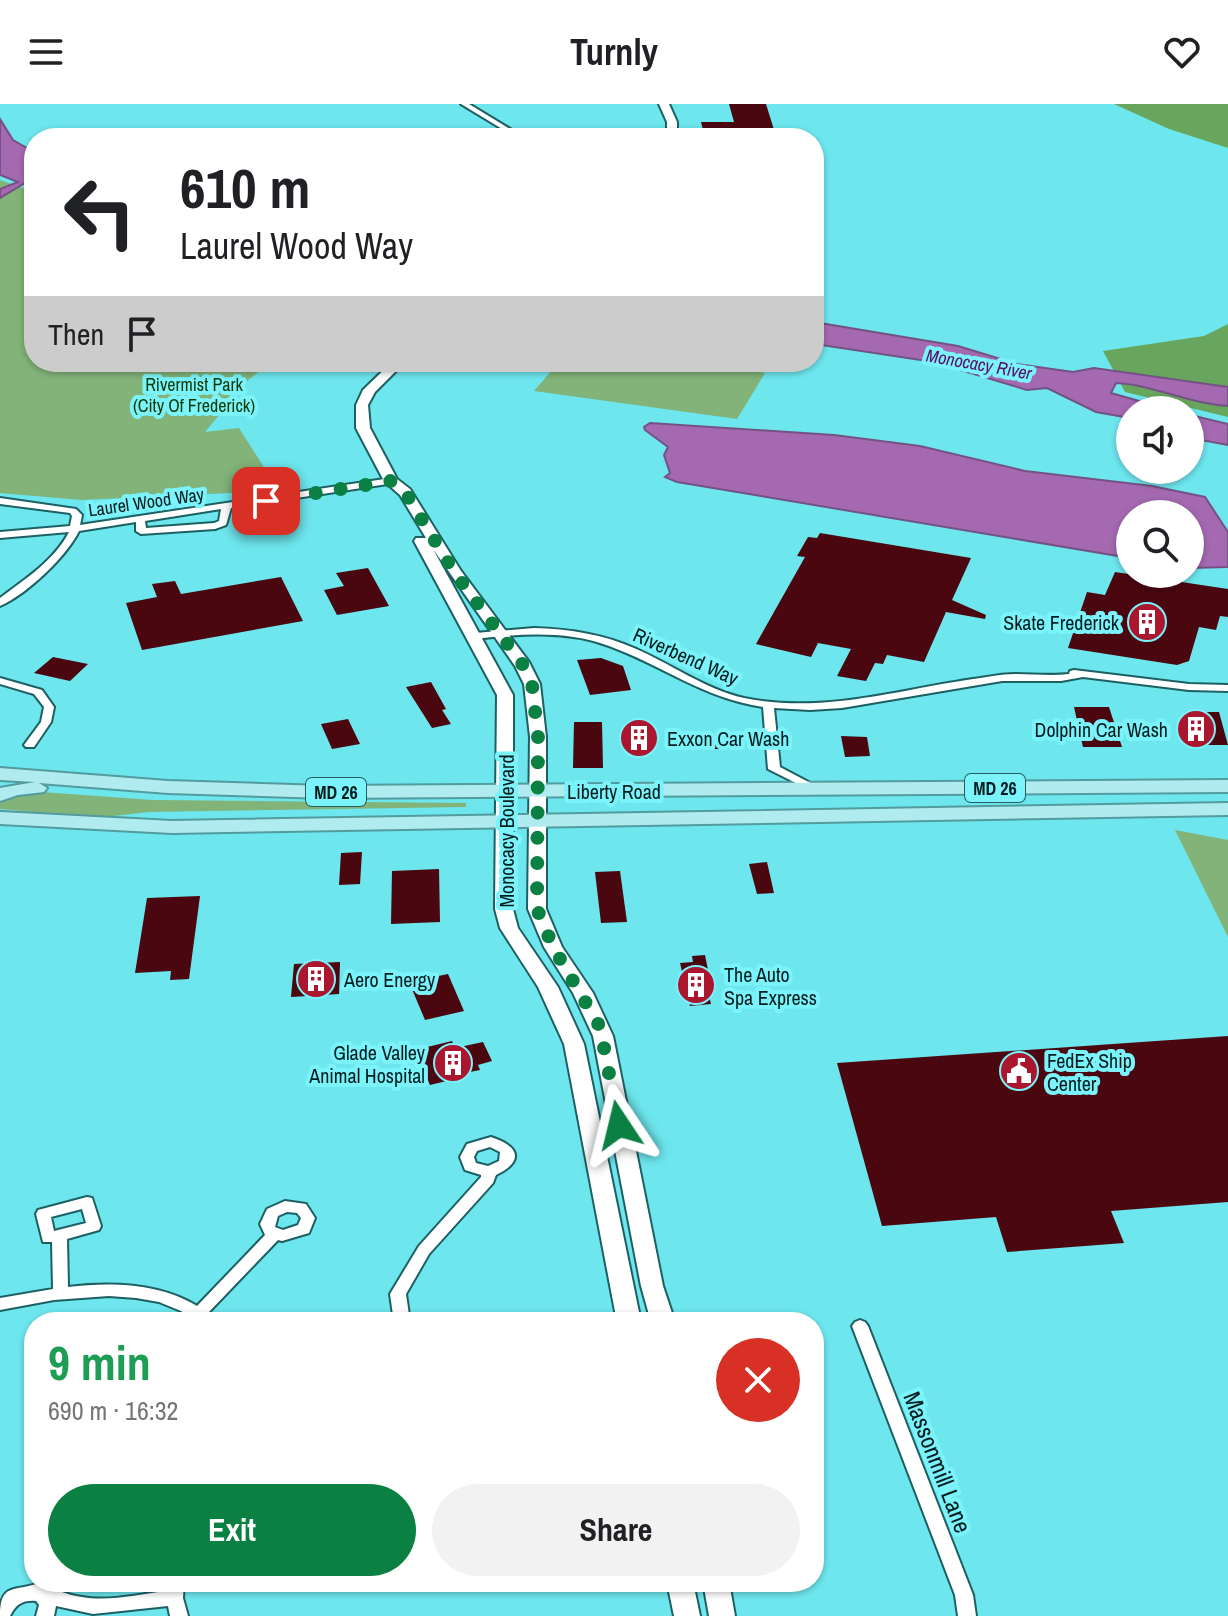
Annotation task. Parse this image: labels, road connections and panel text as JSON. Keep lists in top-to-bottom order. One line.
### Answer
{"streets":{"main road":["MD 26","Liberty Road","Monocacy Boulevard"],"street":["Laurel Wood Way","Riverbend Way","Massonmill Lane"]},"crossings":[["Laurel Wood Way","Monocacy Boulevard"],["Riverbend Way","Monocacy Boulevard"],["Liberty Road","Monocacy Boulevard"]],"water":["Monocacy River"],"parks":["Rivermist Park (City Of Frederick)"],"places":{"building":["Skate Frederick","Dolphin Car Wash","Exxon Car Wash","Aero Energy","The Auto Spa Express","Glade Valley Animal Hospital"],"public building":["FedEx Ship Center"]},"page":{"header":"Turnly","turn":["610 m","Laurel Wood Way"],"then":"Then","heading":["9 min","690 m · 16:32"],"buttons":["Exit","Share"]}}
